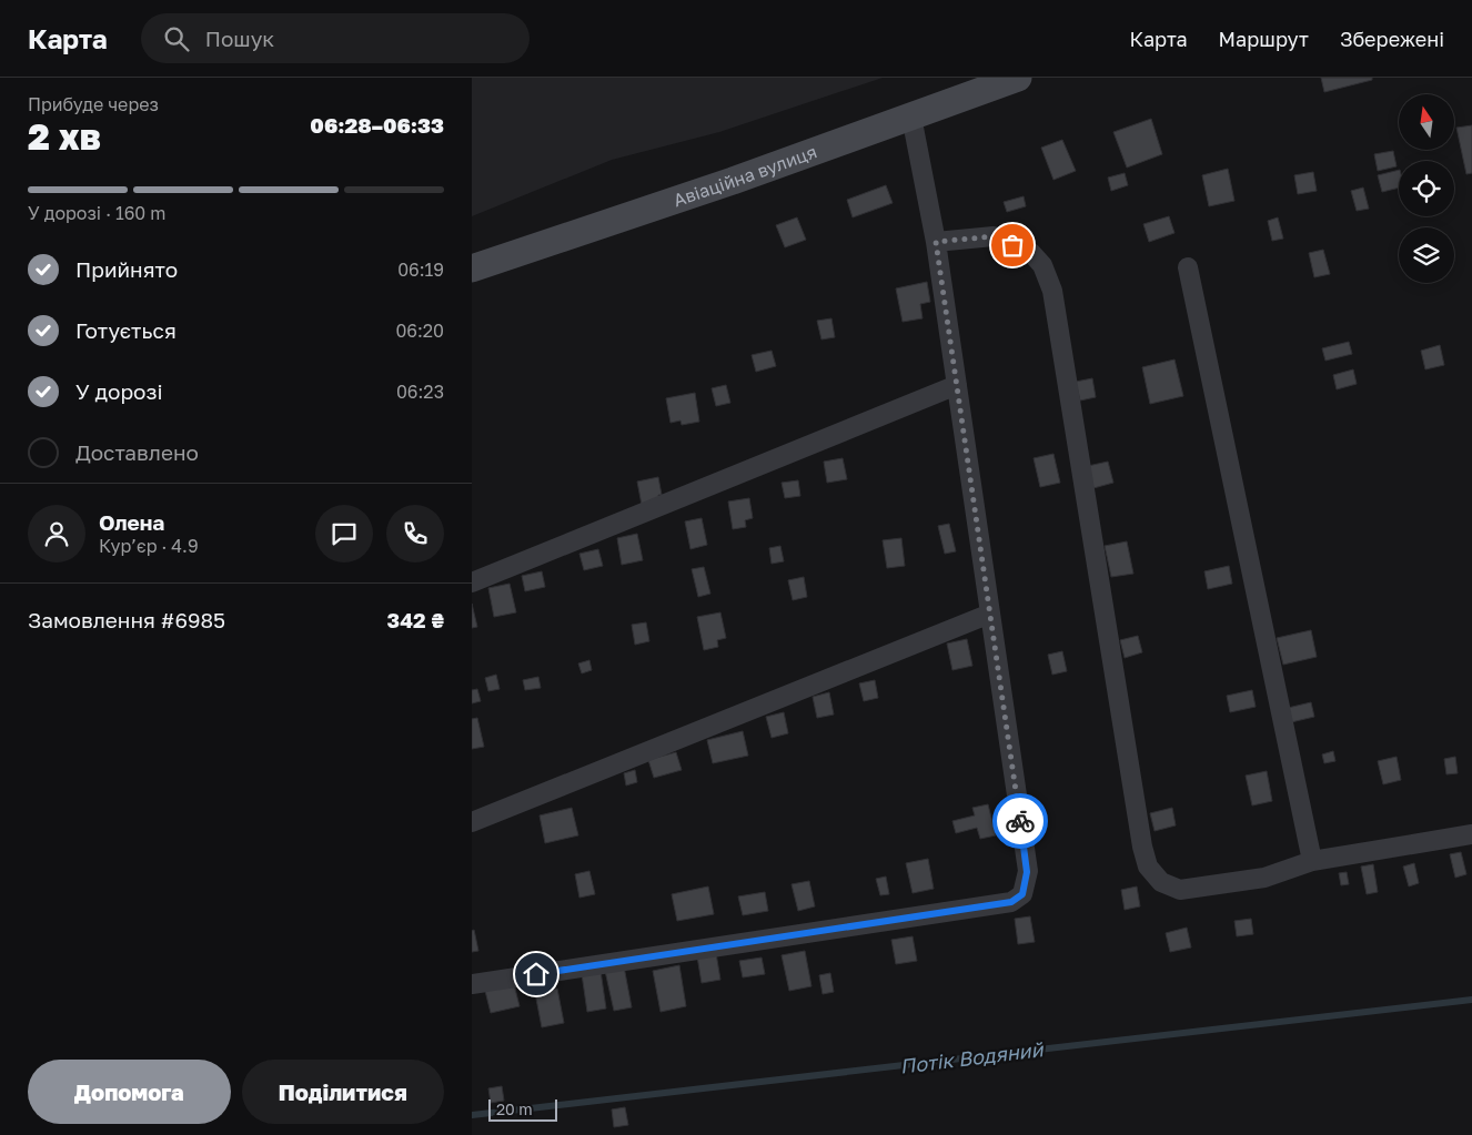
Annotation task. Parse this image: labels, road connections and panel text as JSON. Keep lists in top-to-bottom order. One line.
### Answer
{"streets":{"street":["Авіаційна вулиця"]},"water":["Потік Водяний"],"scale_bar":"20 m","north":"top","page":{"header":"Карта","search":"Пошук","nav":["Карта","Маршрут","Збережені"],"heading":["2 хв","Прибуде через","06:28–06:33"],"panel":["Олена","Кур’єр · 4.9","Замовлення #6985","342 ₴"],"bar":"У дорозі · 160 m","list":[["Прийнято","06:19"],["Готується","06:20"],["У дорозі","06:23"],"Доставлено"],"buttons":["Допомога","Поділитися"],"scale":"20 m"}}
